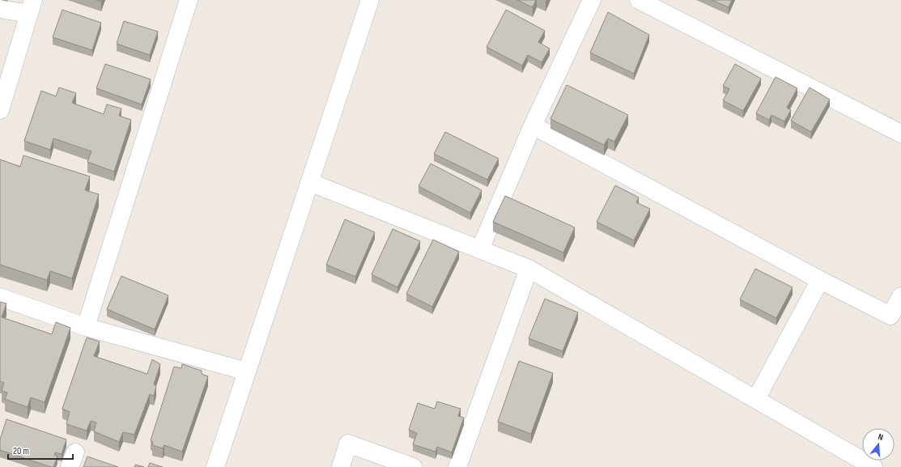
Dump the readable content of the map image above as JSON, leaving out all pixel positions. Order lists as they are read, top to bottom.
{
  "scale_bar": "20 m",
  "north": "top"
}
